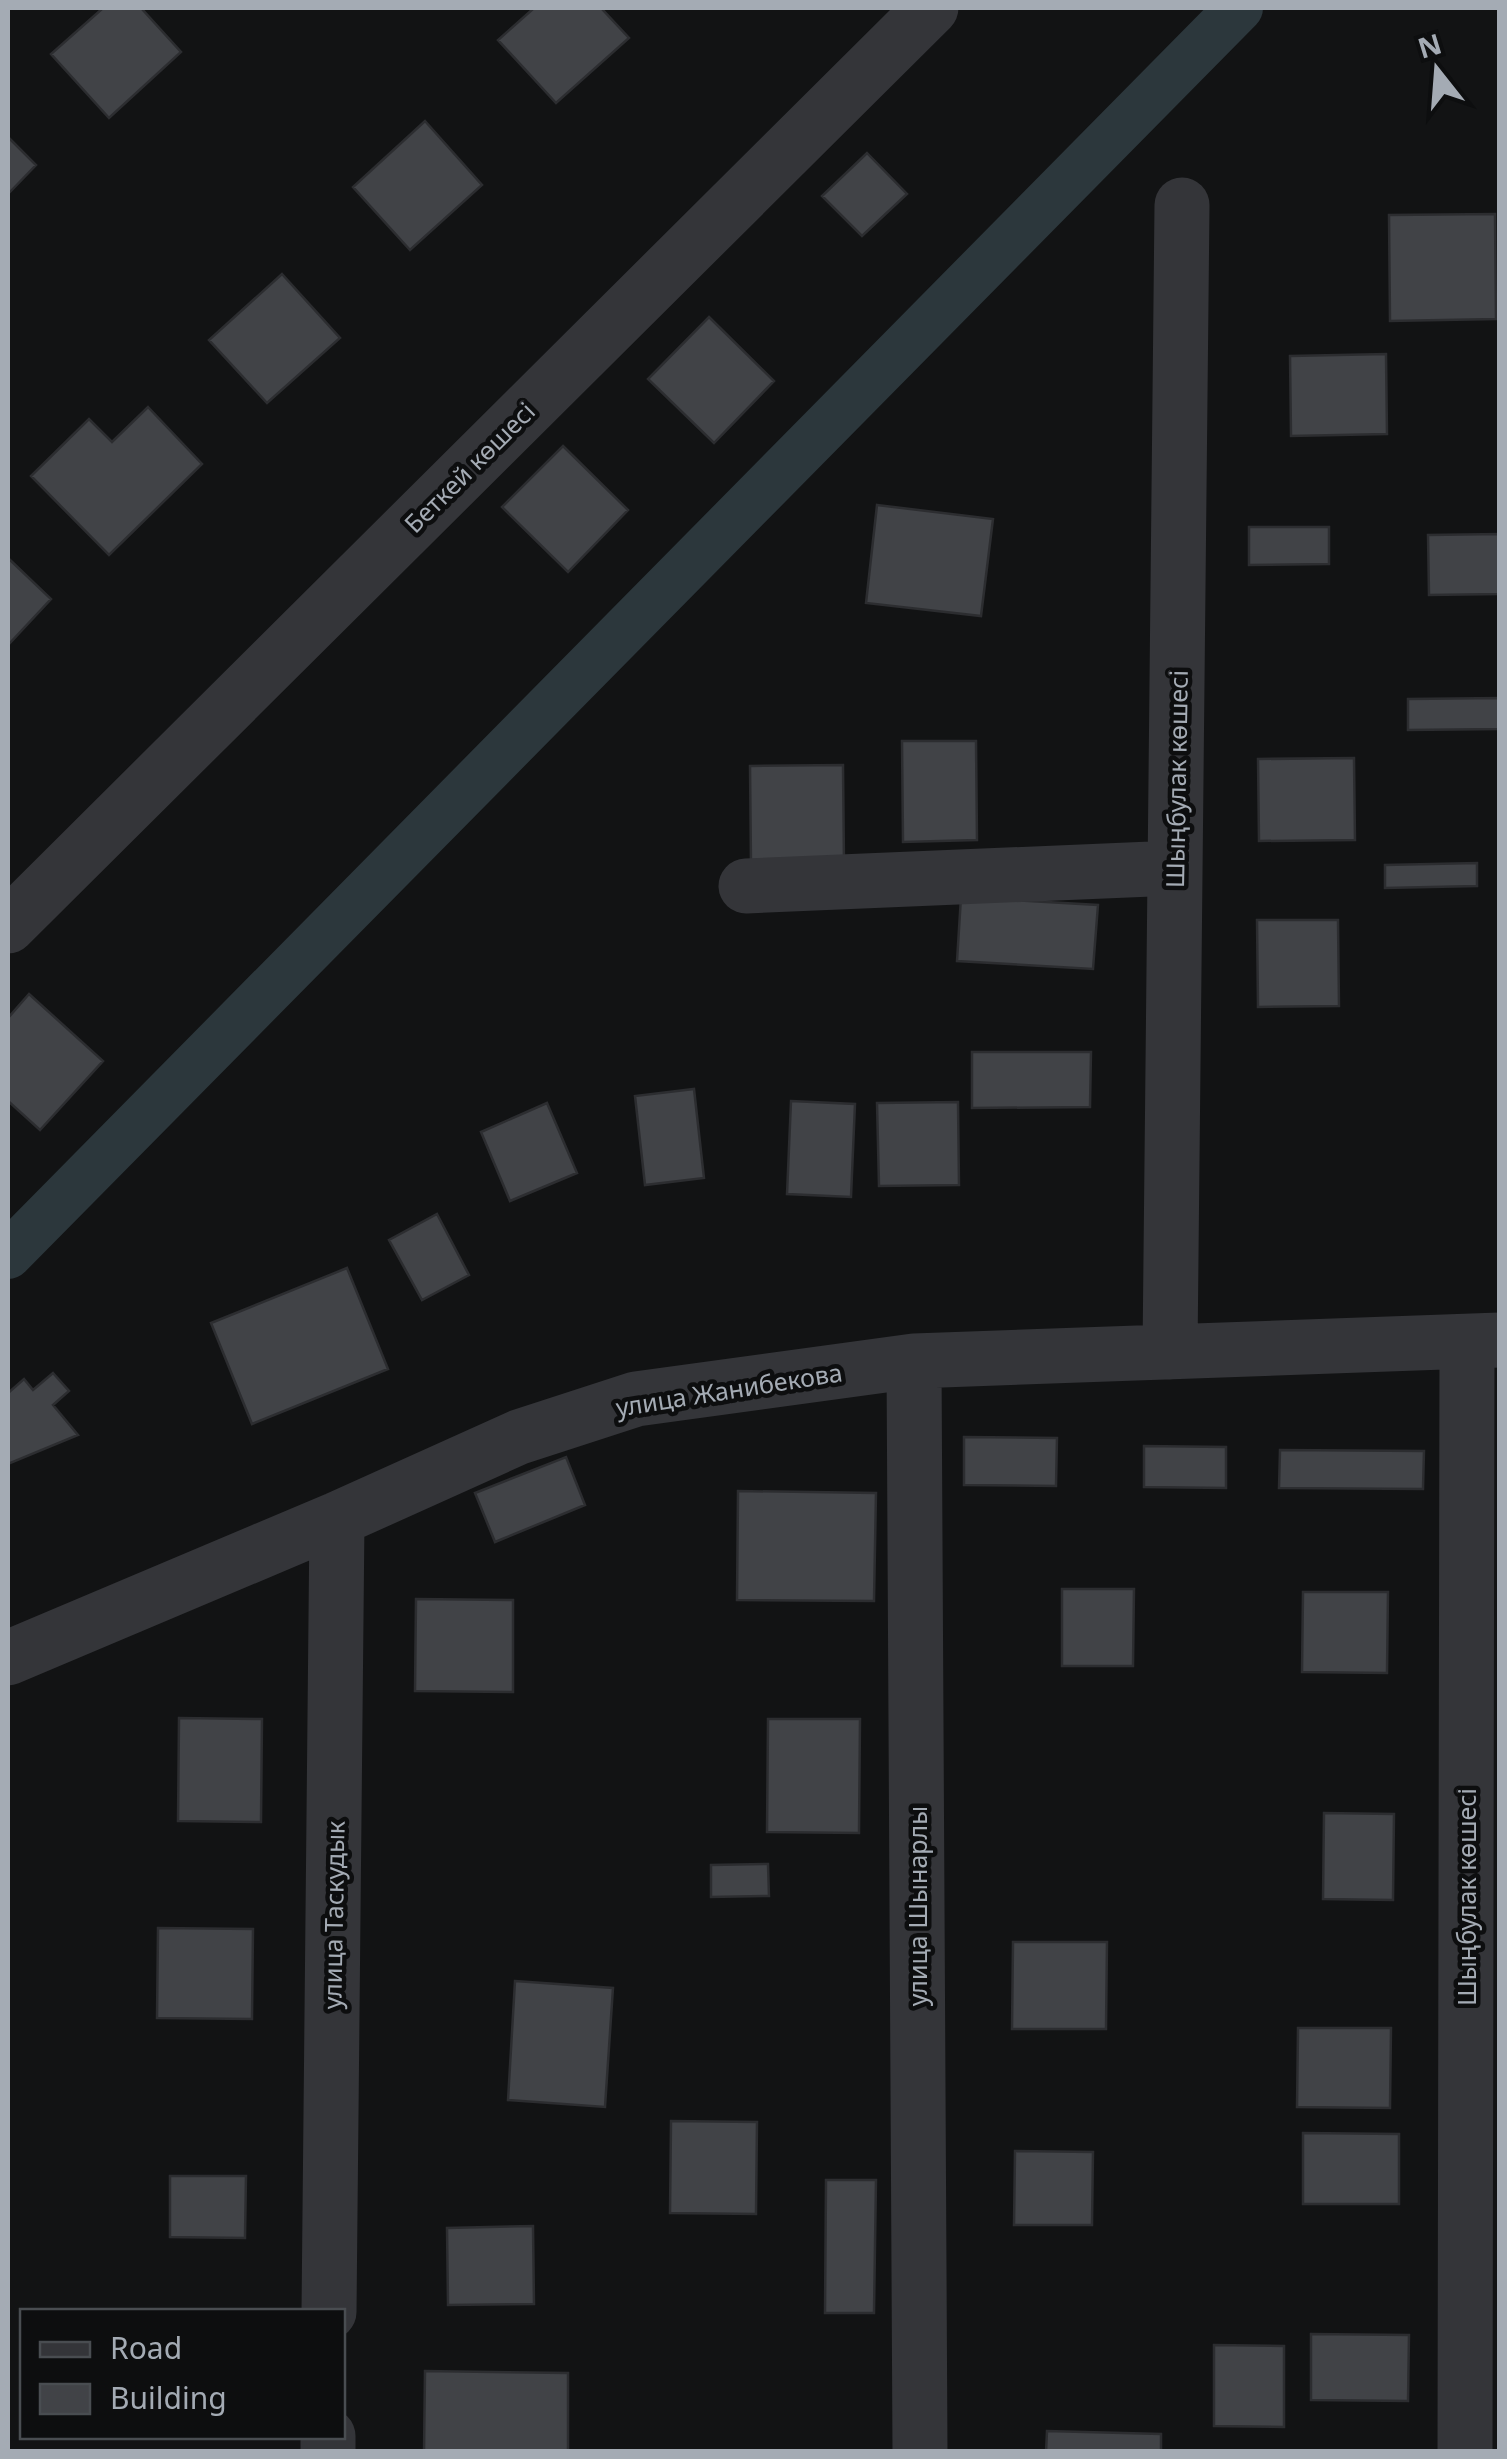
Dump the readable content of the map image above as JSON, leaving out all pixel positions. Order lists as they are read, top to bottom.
{
  "streets": {
    "street": [
      "Беткей көшесі",
      "Шыңбулак көшесі",
      "улица Жанибекова",
      "улица Шынарлы",
      "улица Таскудык"
    ]
  },
  "crossings": [
    ["Шыңбулак көшесі", "улица Жанибекова"],
    ["улица Жанибекова", "улица Шынарлы"],
    ["улица Жанибекова", "улица Таскудык"]
  ],
  "legend": ["Road", "Building"],
  "north": "top"
}
